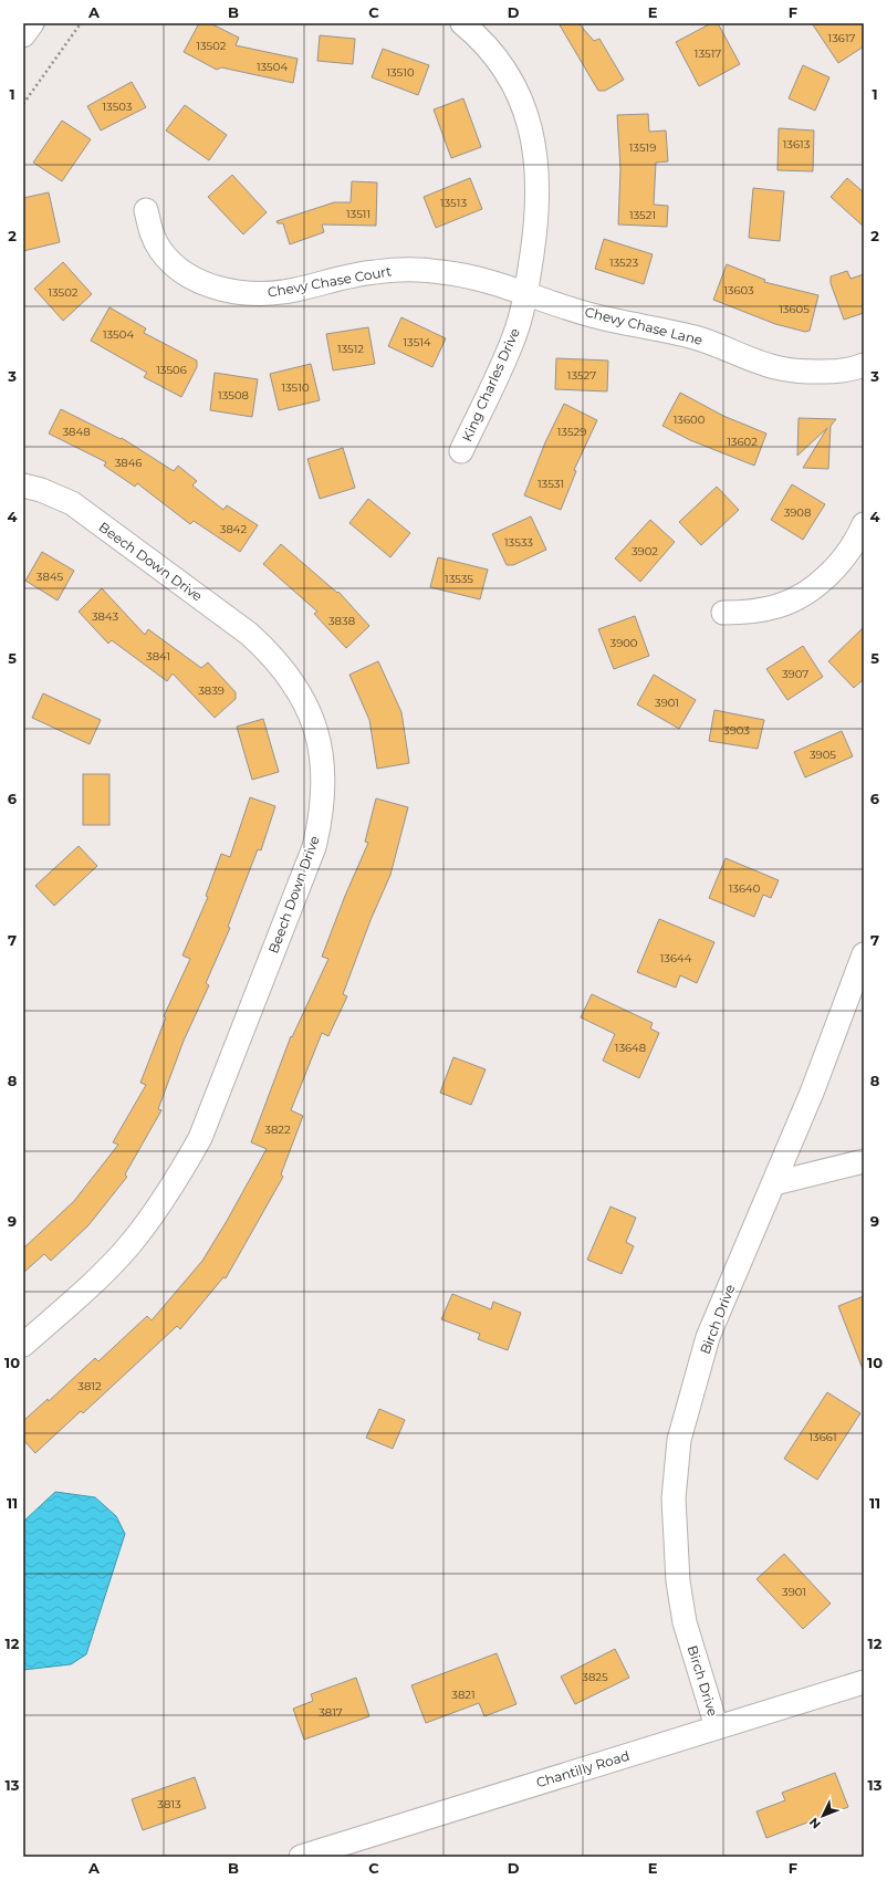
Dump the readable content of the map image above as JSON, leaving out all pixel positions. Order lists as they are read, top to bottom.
{
  "streets": {
    "street": [
      "Chevy Chase Court",
      "Chevy Chase Lane",
      "King Charles Drive",
      "Beech Down Drive",
      "Birch Drive",
      "Chantilly Road"
    ]
  },
  "crossings": [
    ["Chevy Chase Court", "Chevy Chase Lane"],
    ["Chevy Chase Court", "King Charles Drive"],
    ["Chevy Chase Lane", "King Charles Drive"],
    ["Birch Drive", "Chantilly Road"]
  ],
  "house_numbers": [
    "13617",
    "13502",
    "13517",
    "13504",
    "13510",
    "13503",
    "13613",
    "13519",
    "13513",
    "13511",
    "13521",
    "13523",
    "13603",
    "13502",
    "13605",
    "13504",
    "13514",
    "13512",
    "13506",
    "13527",
    "13510",
    "13508",
    "13600",
    "3848",
    "13529",
    "13602",
    "3846",
    "13531",
    "3908",
    "3842",
    "13533",
    "3902",
    "3845",
    "13535",
    "3843",
    "3838",
    "3900",
    "3841",
    "3907",
    "3839",
    "3901",
    "3903",
    "3905",
    "13640",
    "13644",
    "13648",
    "3822",
    "3812",
    "13661",
    "3901",
    "3825",
    "3821",
    "3817",
    "3813"
  ],
  "north": "bottom left",
  "grid": {
    "columns": [
      "A",
      "B",
      "C",
      "D",
      "E",
      "F"
    ],
    "rows": [
      "1",
      "2",
      "3",
      "4",
      "5",
      "6",
      "7",
      "8",
      "9",
      "10",
      "11",
      "12",
      "13"
    ]
  }
}
